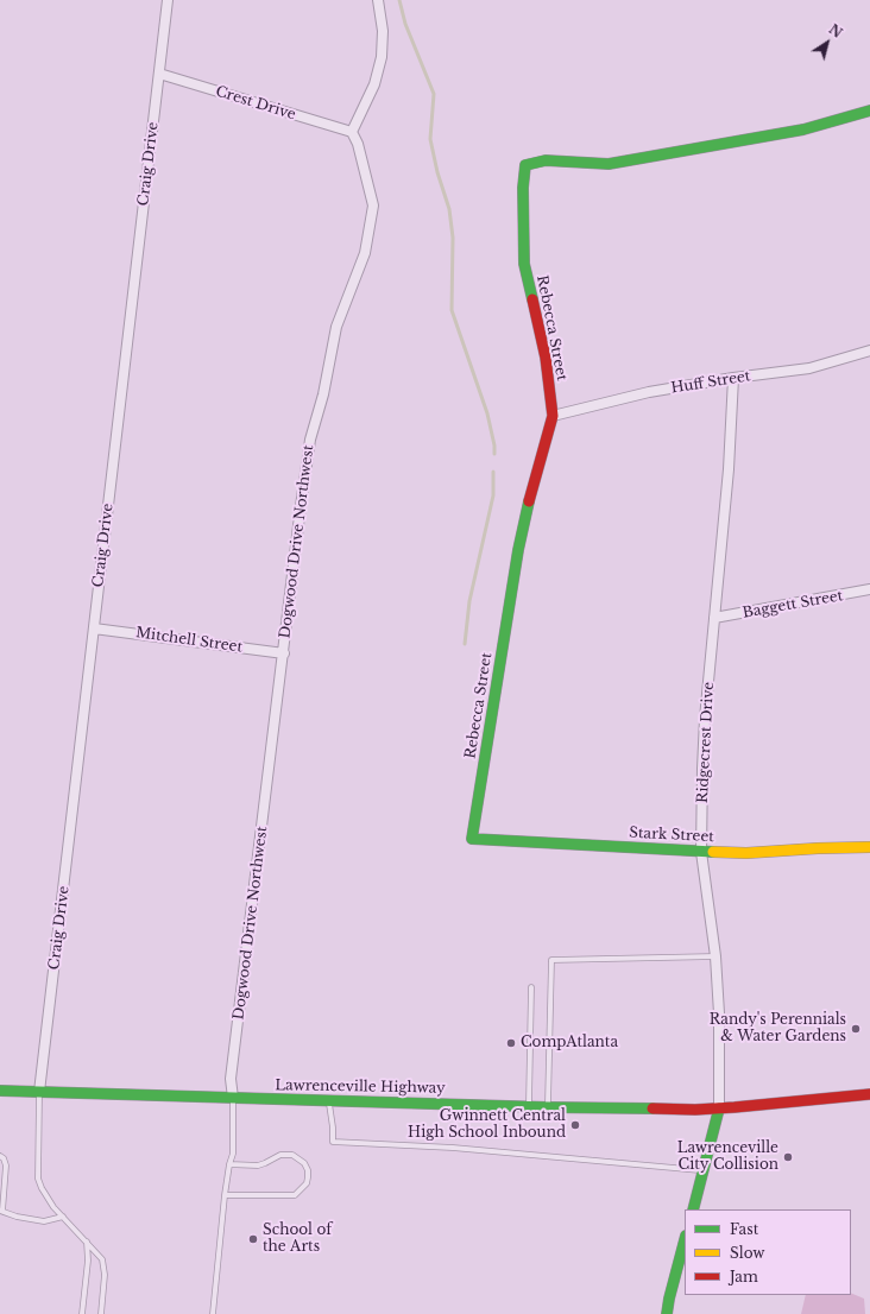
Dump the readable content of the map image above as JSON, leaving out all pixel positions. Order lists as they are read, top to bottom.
{
  "streets": {
    "street": [
      "Crest Drive",
      "Craig Drive",
      "Rebecca Street",
      "Huff Street",
      "Dogwood Drive Northwest",
      "Baggett Street",
      "Mitchell Street",
      "Ridgecrest Drive",
      "Stark Street",
      "Lawrenceville Highway"
    ]
  },
  "crossings": [
    ["Crest Drive", "Craig Drive"],
    ["Crest Drive", "Dogwood Drive Northwest"],
    ["Craig Drive", "Mitchell Street"],
    ["Craig Drive", "Lawrenceville Highway"],
    ["Rebecca Street", "Huff Street"],
    ["Rebecca Street", "Stark Street"],
    ["Huff Street", "Ridgecrest Drive"],
    ["Dogwood Drive Northwest", "Mitchell Street"],
    ["Dogwood Drive Northwest", "Lawrenceville Highway"],
    ["Baggett Street", "Ridgecrest Drive"],
    ["Ridgecrest Drive", "Stark Street"],
    ["Ridgecrest Drive", "Lawrenceville Highway"]
  ],
  "places": [
    "Randy's Perennials & Water Gardens",
    "CompAtlanta",
    "Gwinnett Central High School Inbound",
    "Lawrenceville City Collision",
    "School of the Arts"
  ],
  "legend": ["Fast", "Slow", "Jam"],
  "north": "top right"
}
